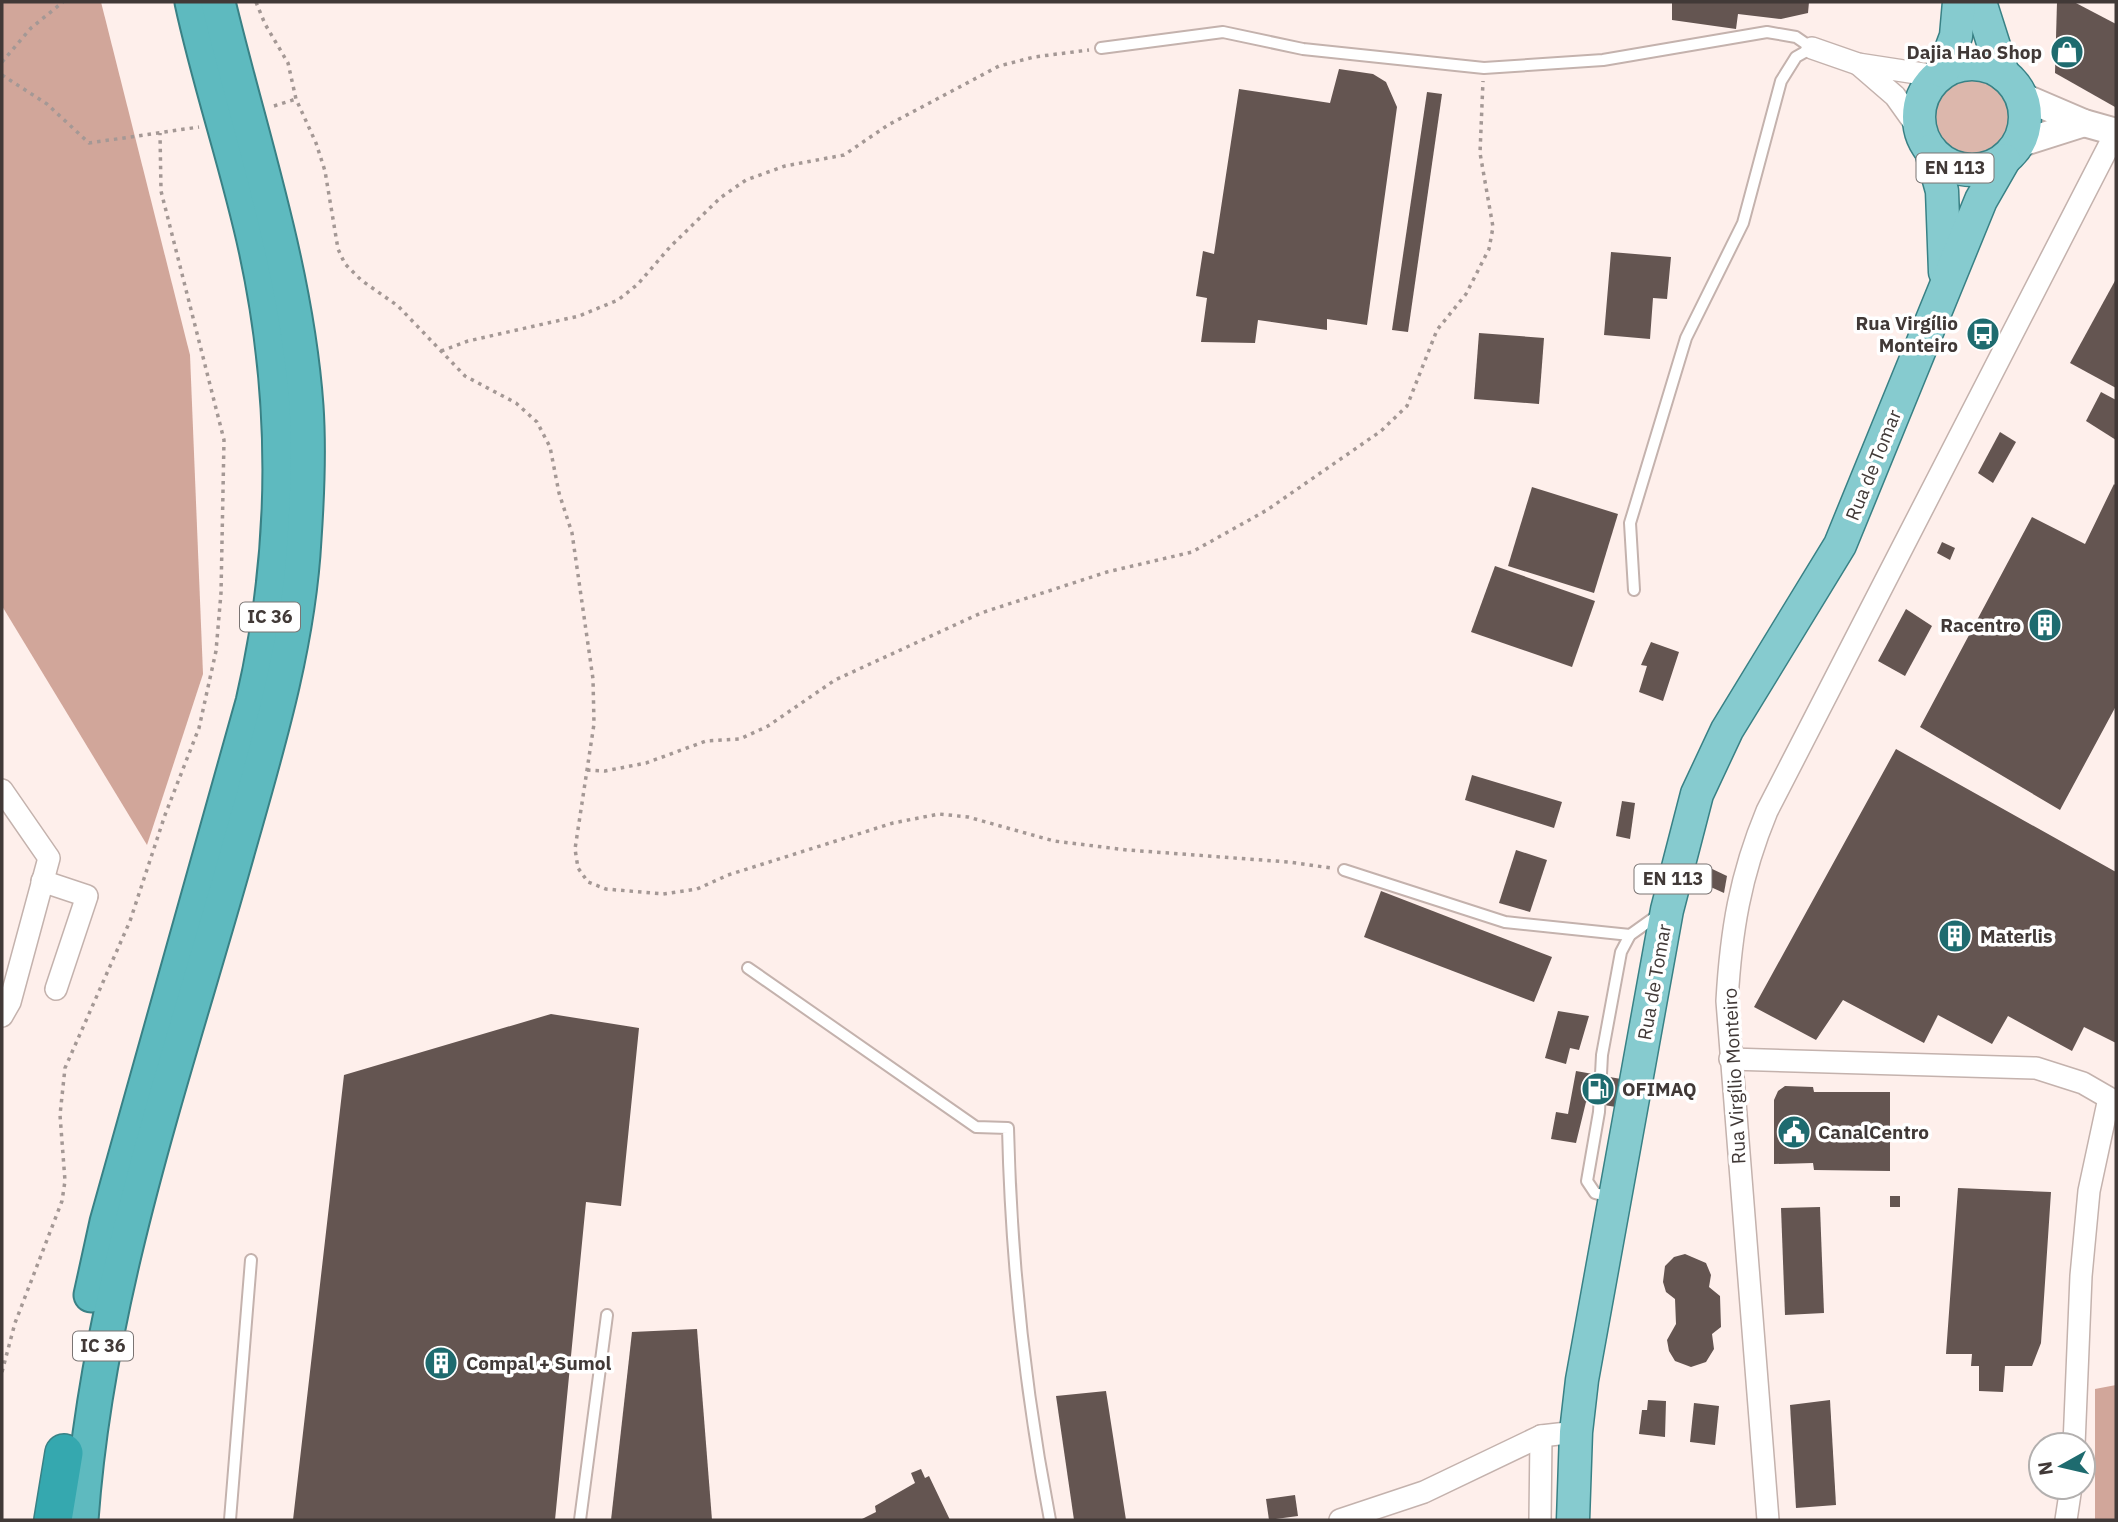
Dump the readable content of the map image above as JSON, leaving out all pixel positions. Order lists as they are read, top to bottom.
{
  "streets": {
    "highway": ["IC 36"],
    "main road": ["EN 113", "Rua de Tomar"],
    "street": ["Rua Virgílio Monteiro"]
  },
  "crossings": [
    ["EN 113", "Rua de Tomar"]
  ],
  "places": {
    "shop": ["Dajia Hao Shop"],
    "bus stop": ["Rua Virgílio Monteiro"],
    "building": ["Racentro", "Materlis", "Compal + Sumol"],
    "fuel station": ["OFIMAQ"],
    "public building": ["CanalCentro"]
  },
  "north": "left"
}
